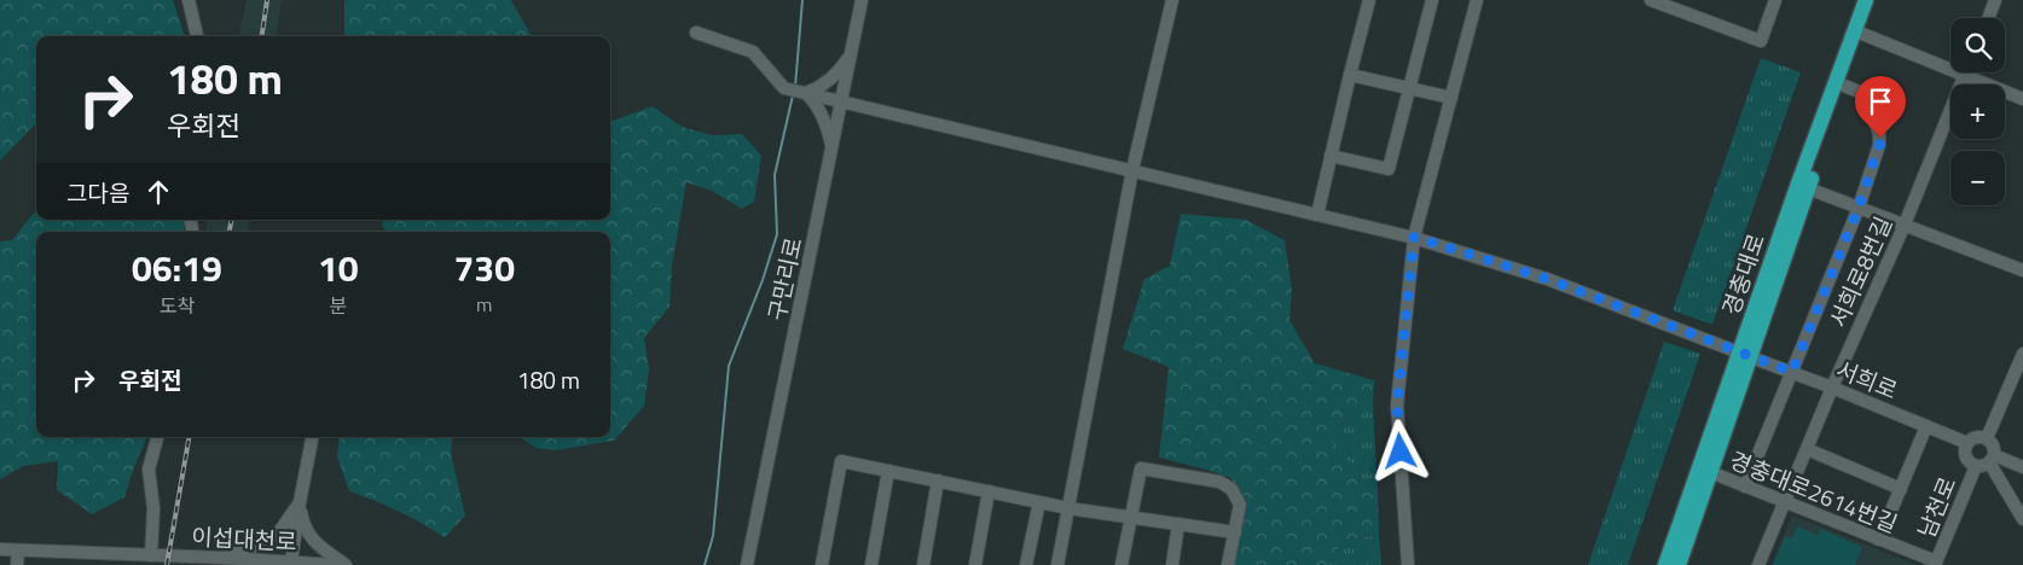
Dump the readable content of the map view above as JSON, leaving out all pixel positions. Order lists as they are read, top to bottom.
{
  "streets": {
    "main road": ["경충대로"],
    "street": [
      "서희로8번길",
      "구만리로",
      "서희로",
      "경충대로2614번길",
      "남천로",
      "이섭대천로"
    ]
  },
  "crossings": [
    ["서희로8번길", "서희로"],
    ["서희로8번길", "경충대로2614번길"],
    ["경충대로", "서희로"],
    ["경충대로", "경충대로2614번길"],
    ["구만리로", "서희로"],
    ["서희로", "남천로"],
    ["경충대로2614번길", "남천로"]
  ],
  "page": {
    "map_buttons": ["+", "−"],
    "turn": ["180 m", "우회전"],
    "then": "그다음",
    "eta": [
      "06:19",
      "도착",
      "10",
      "분",
      "730",
      "m"
    ],
    "list": [
      {
        "name": "우회전",
        "value": "180 m"
      }
    ]
  }
}
